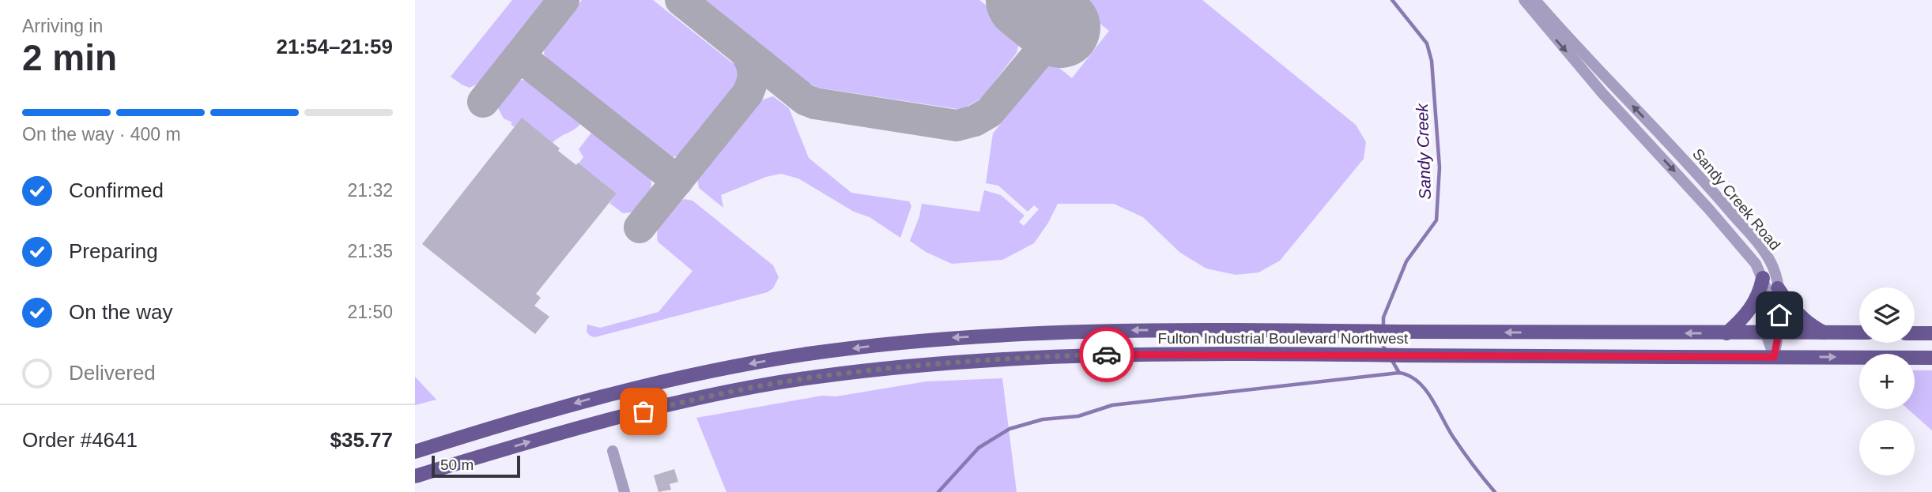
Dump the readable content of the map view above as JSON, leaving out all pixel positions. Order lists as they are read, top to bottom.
{
  "streets": {
    "main road": ["Fulton Industrial Boulevard Northwest"],
    "street": ["Sandy Creek Road"]
  },
  "crossings": [
    ["Sandy Creek Road", "Fulton Industrial Boulevard Northwest"]
  ],
  "water": ["Sandy Creek"],
  "scale_bar": "50 m",
  "page": {
    "heading": ["2 min", "Arriving in", "21:54–21:59"],
    "panel": ["Order #4641", "$35.77"],
    "bar": "On the way · 400 m",
    "list": [
      ["Confirmed", "21:32"],
      ["Preparing", "21:35"],
      ["On the way", "21:50"],
      "Delivered"
    ],
    "map_buttons": ["+", "−"],
    "scale": "50 m"
  }
}
